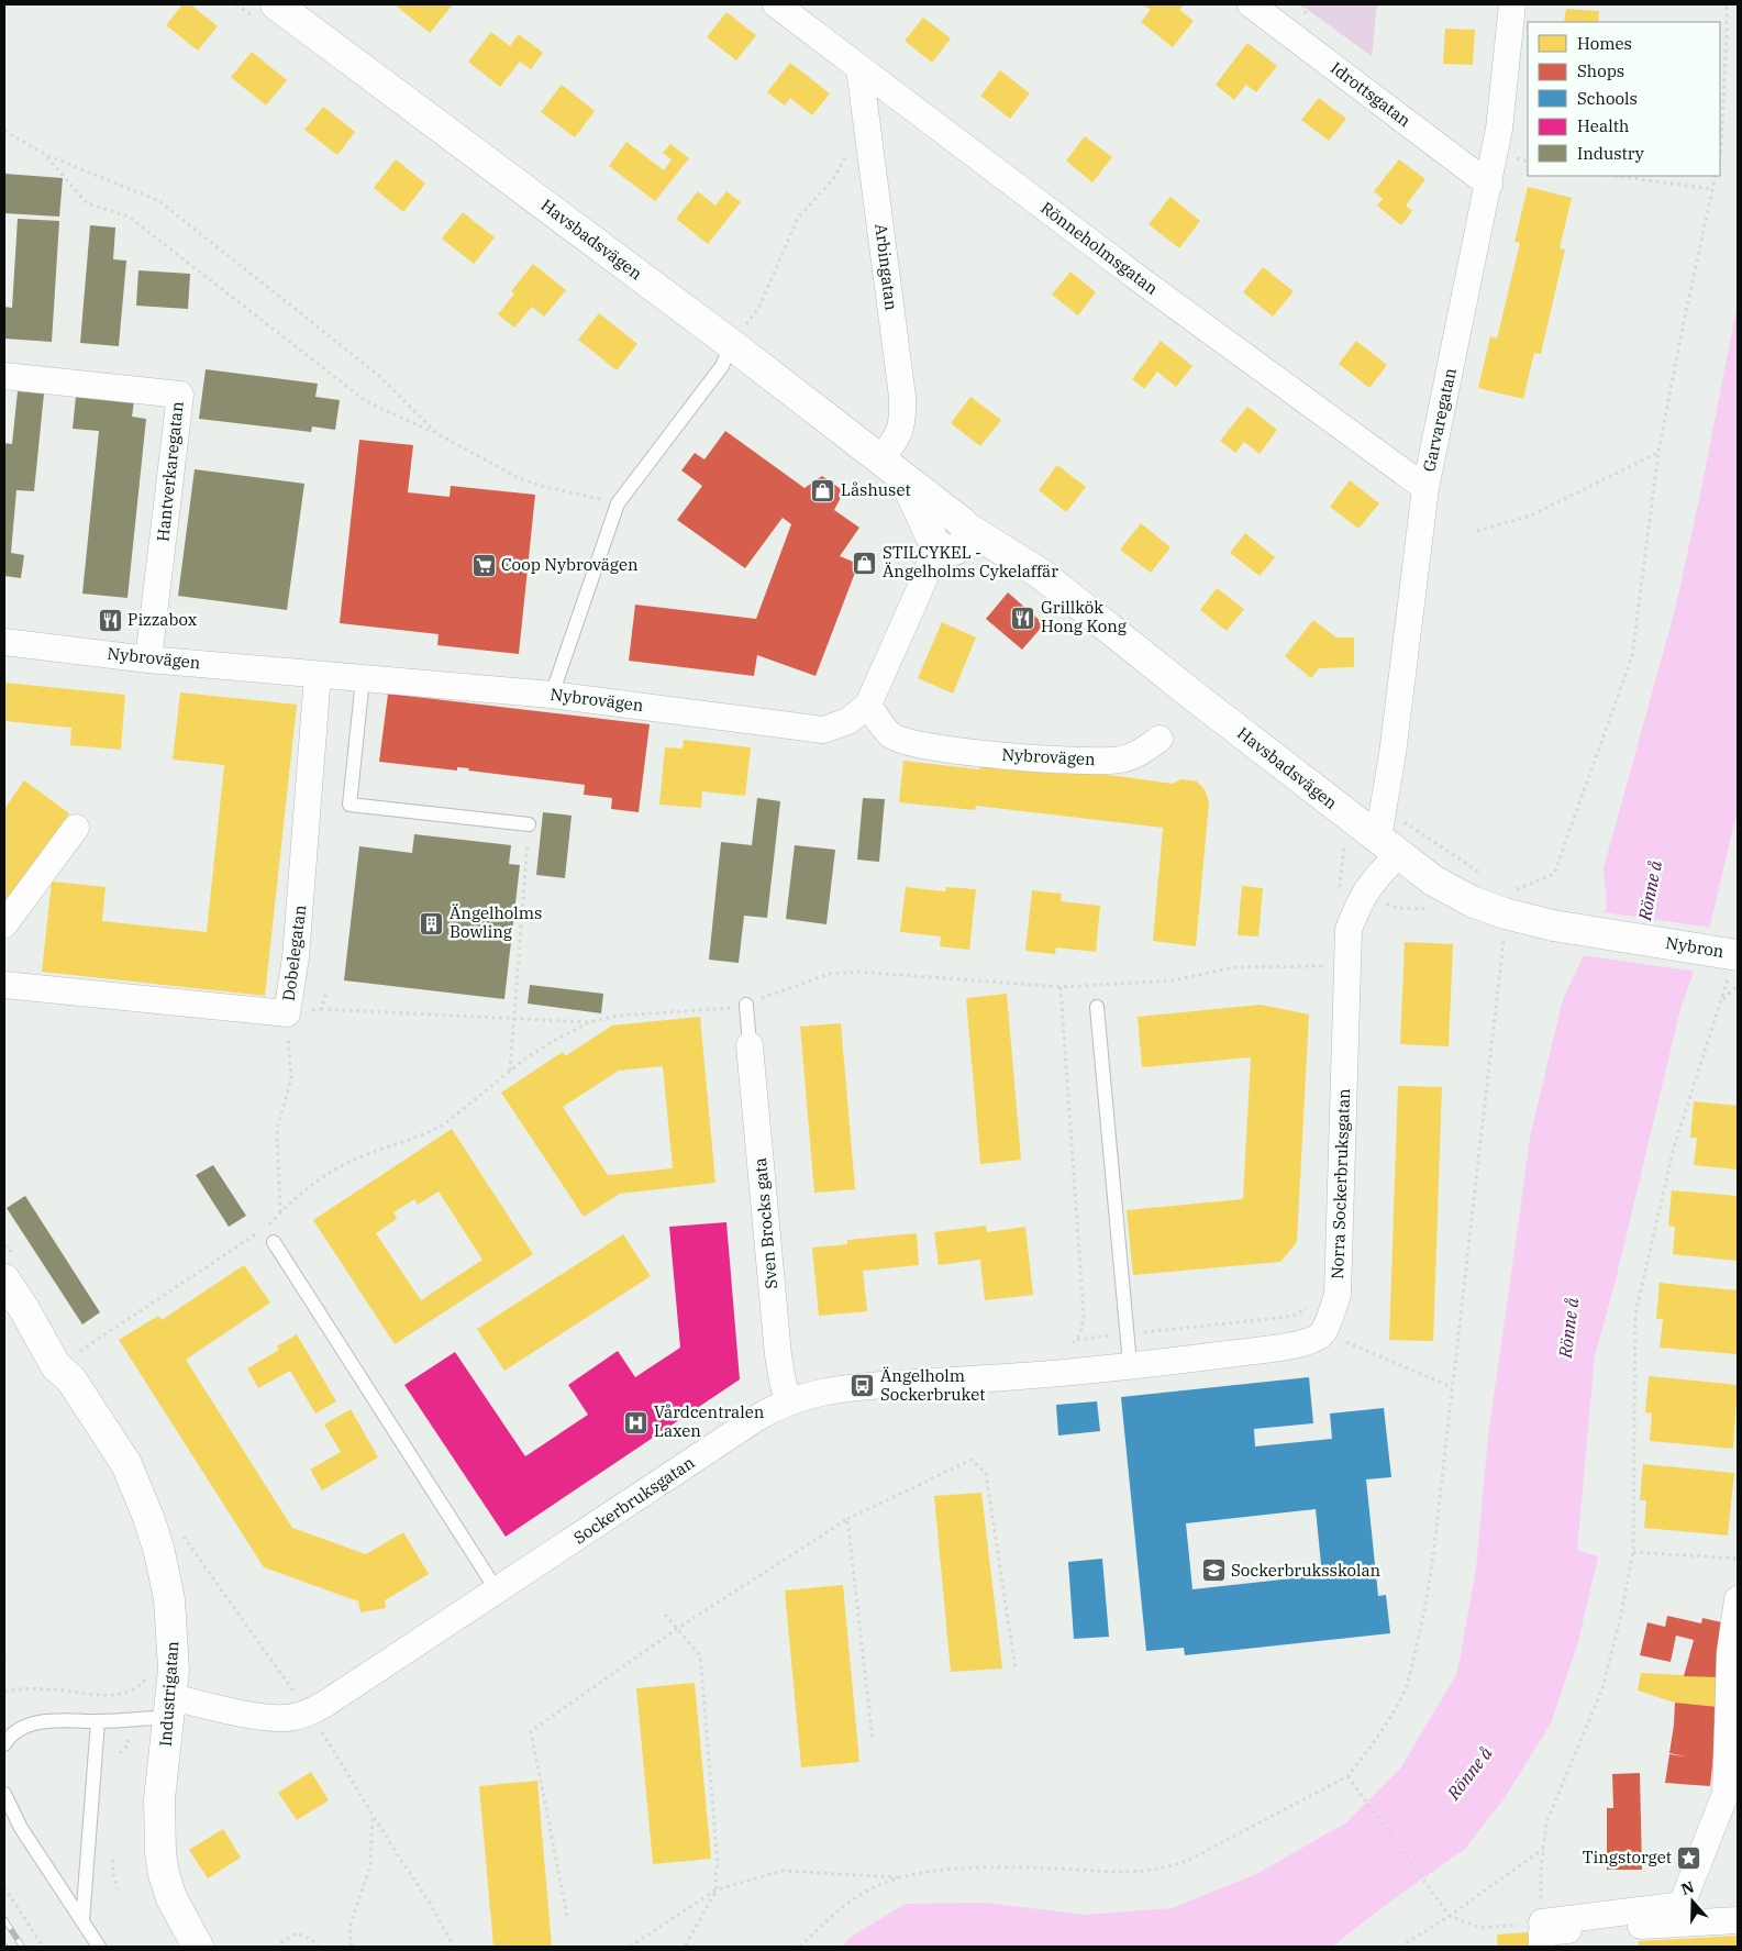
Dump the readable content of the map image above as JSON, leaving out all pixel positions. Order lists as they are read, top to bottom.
{
  "streets": {
    "street": [
      "Idrottsgatan",
      "Havsbadsvägen",
      "Rönneholmsgatan",
      "Arbingatan",
      "Garvaregatan",
      "Hantverkaregatan",
      "Nybrovägen",
      "Nybron",
      "Dobelegatan",
      "Norra Sockerbruksgatan",
      "Sven Brocks gata",
      "Sockerbruksgatan",
      "Industrigatan"
    ]
  },
  "crossings": [
    ["Idrottsgatan", "Garvaregatan"],
    ["Havsbadsvägen", "Arbingatan"],
    ["Havsbadsvägen", "Garvaregatan"],
    ["Havsbadsvägen", "Nybron"],
    ["Havsbadsvägen", "Norra Sockerbruksgatan"],
    ["Rönneholmsgatan", "Arbingatan"],
    ["Rönneholmsgatan", "Garvaregatan"],
    ["Garvaregatan", "Norra Sockerbruksgatan"],
    ["Hantverkaregatan", "Nybrovägen"],
    ["Nybrovägen", "Dobelegatan"],
    ["Sven Brocks gata", "Sockerbruksgatan"],
    ["Sockerbruksgatan", "Industrigatan"]
  ],
  "water": ["Rönne å"],
  "places": {
    "shop": ["Låshuset", "STILCYKEL - Ängelholms Cykelaffär"],
    "supermarket": ["Coop Nybrovägen"],
    "restaurant": ["Grillkök Hong Kong", "Pizzabox"],
    "building": ["Ängelholms Bowling"],
    "bus stop": ["Ängelholm Sockerbruket"],
    "hospital": ["Vårdcentralen Laxen"],
    "school or university": ["Sockerbruksskolan"],
    "place": ["Tingstorget"]
  },
  "legend": [
    "Homes",
    "Shops",
    "Schools",
    "Health",
    "Industry"
  ],
  "north": "top"
}
